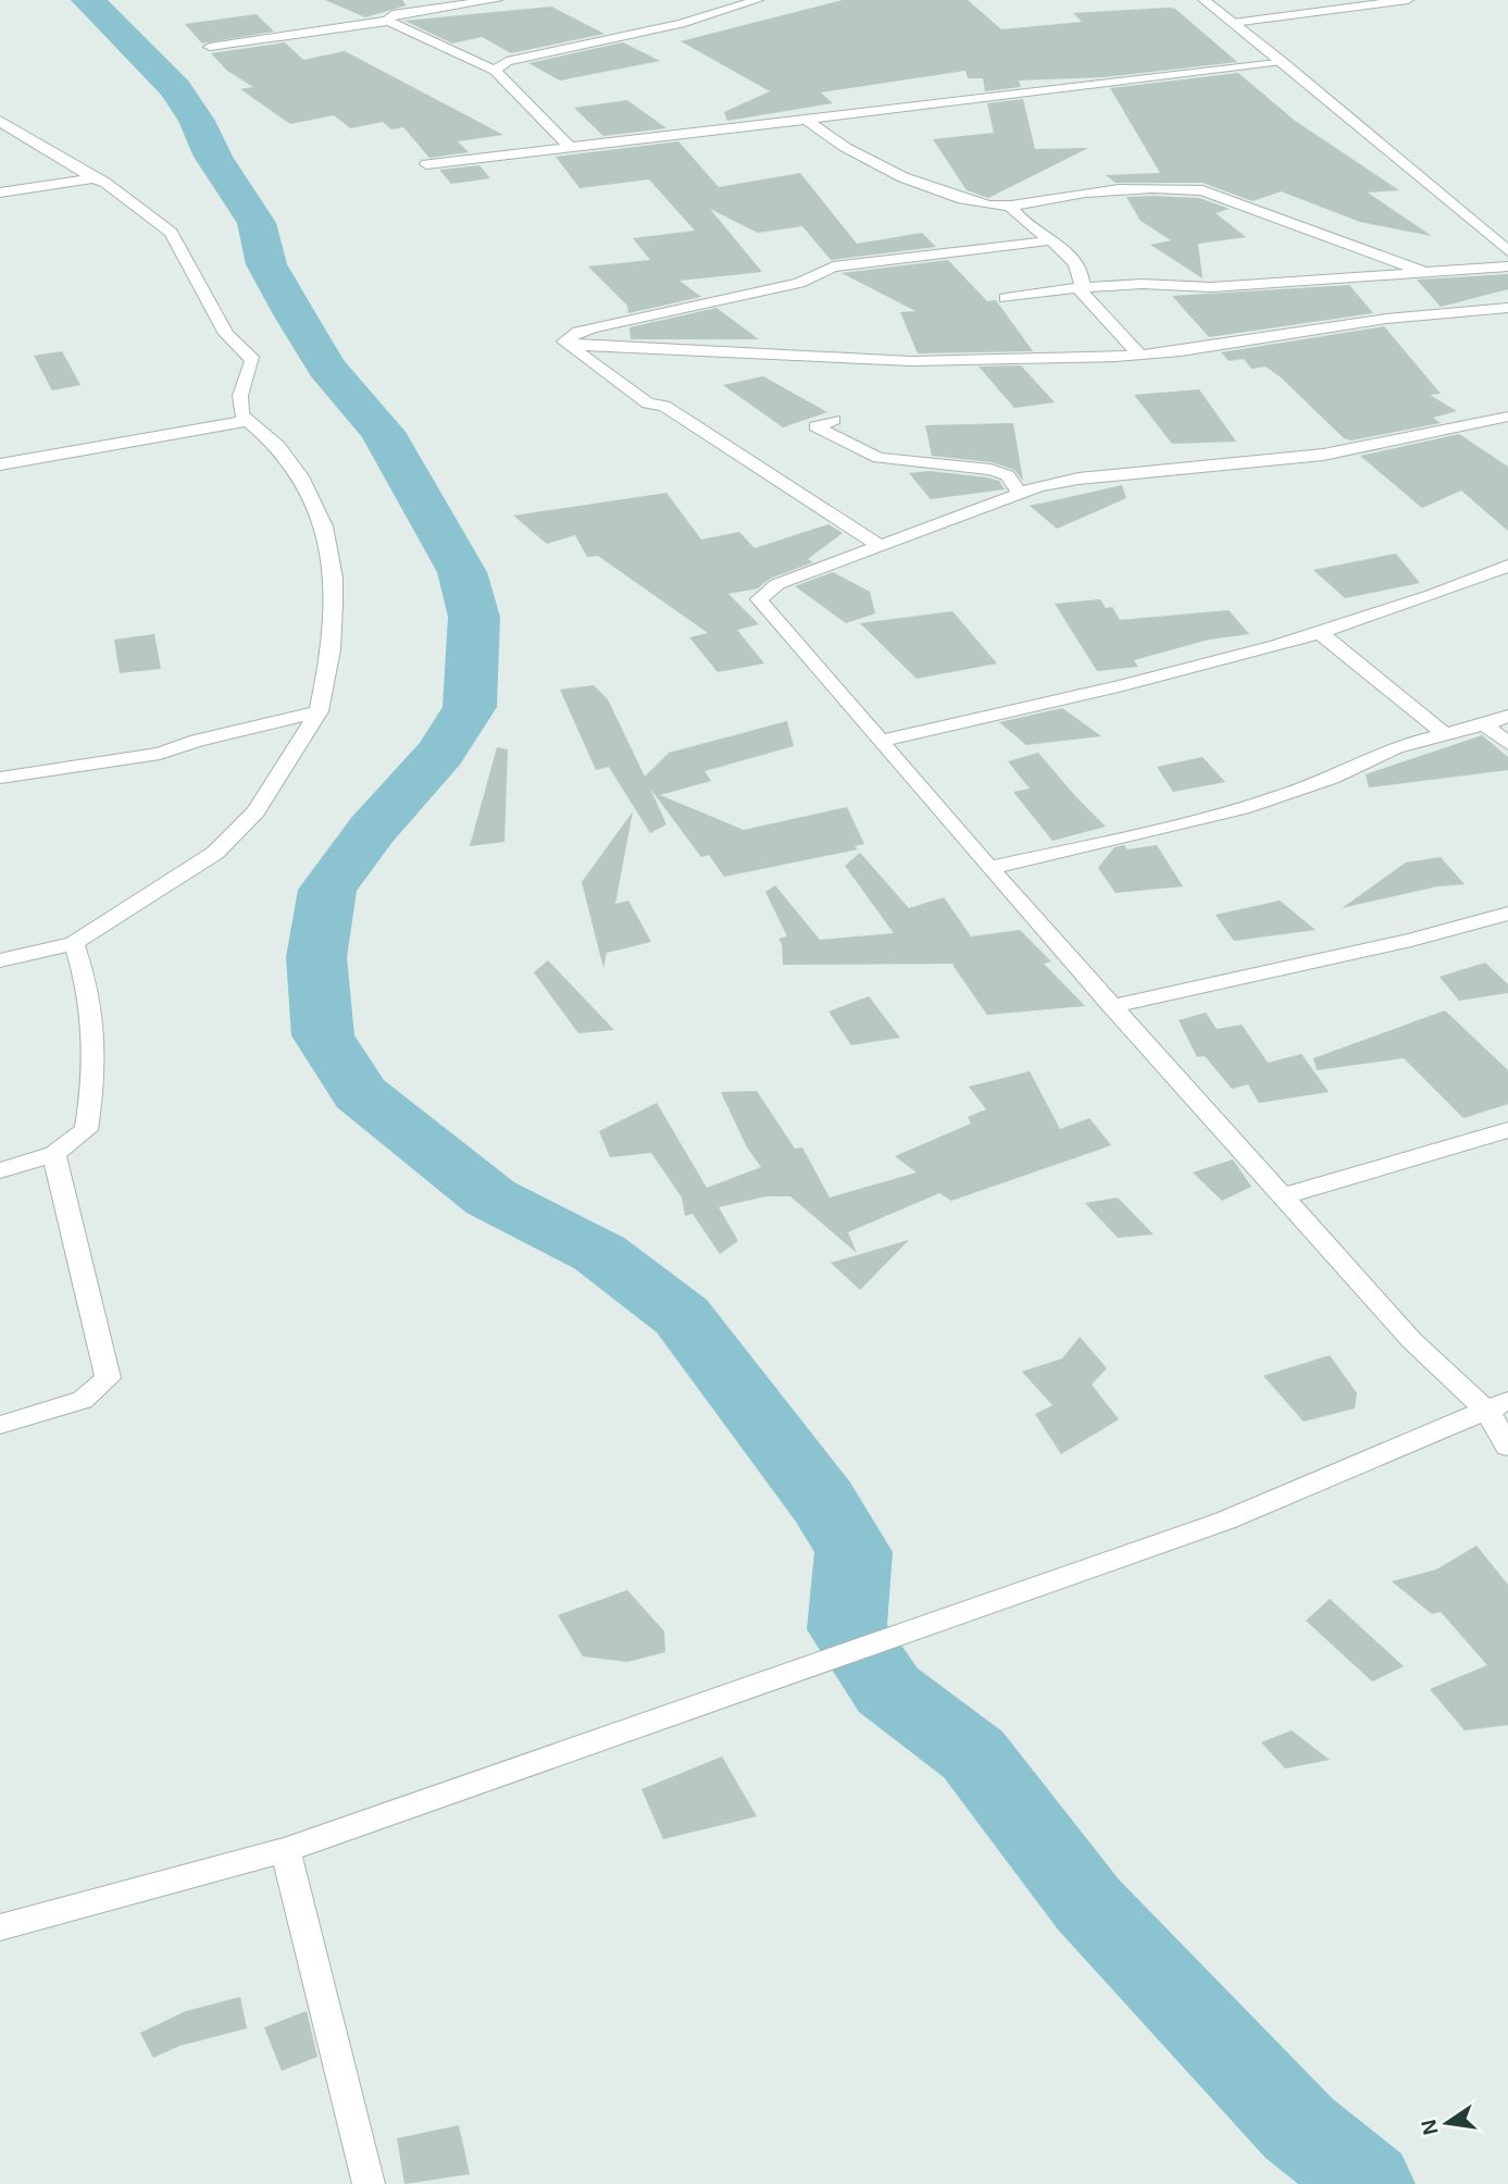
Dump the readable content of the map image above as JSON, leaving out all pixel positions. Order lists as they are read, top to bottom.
{
  "north": "left"
}
